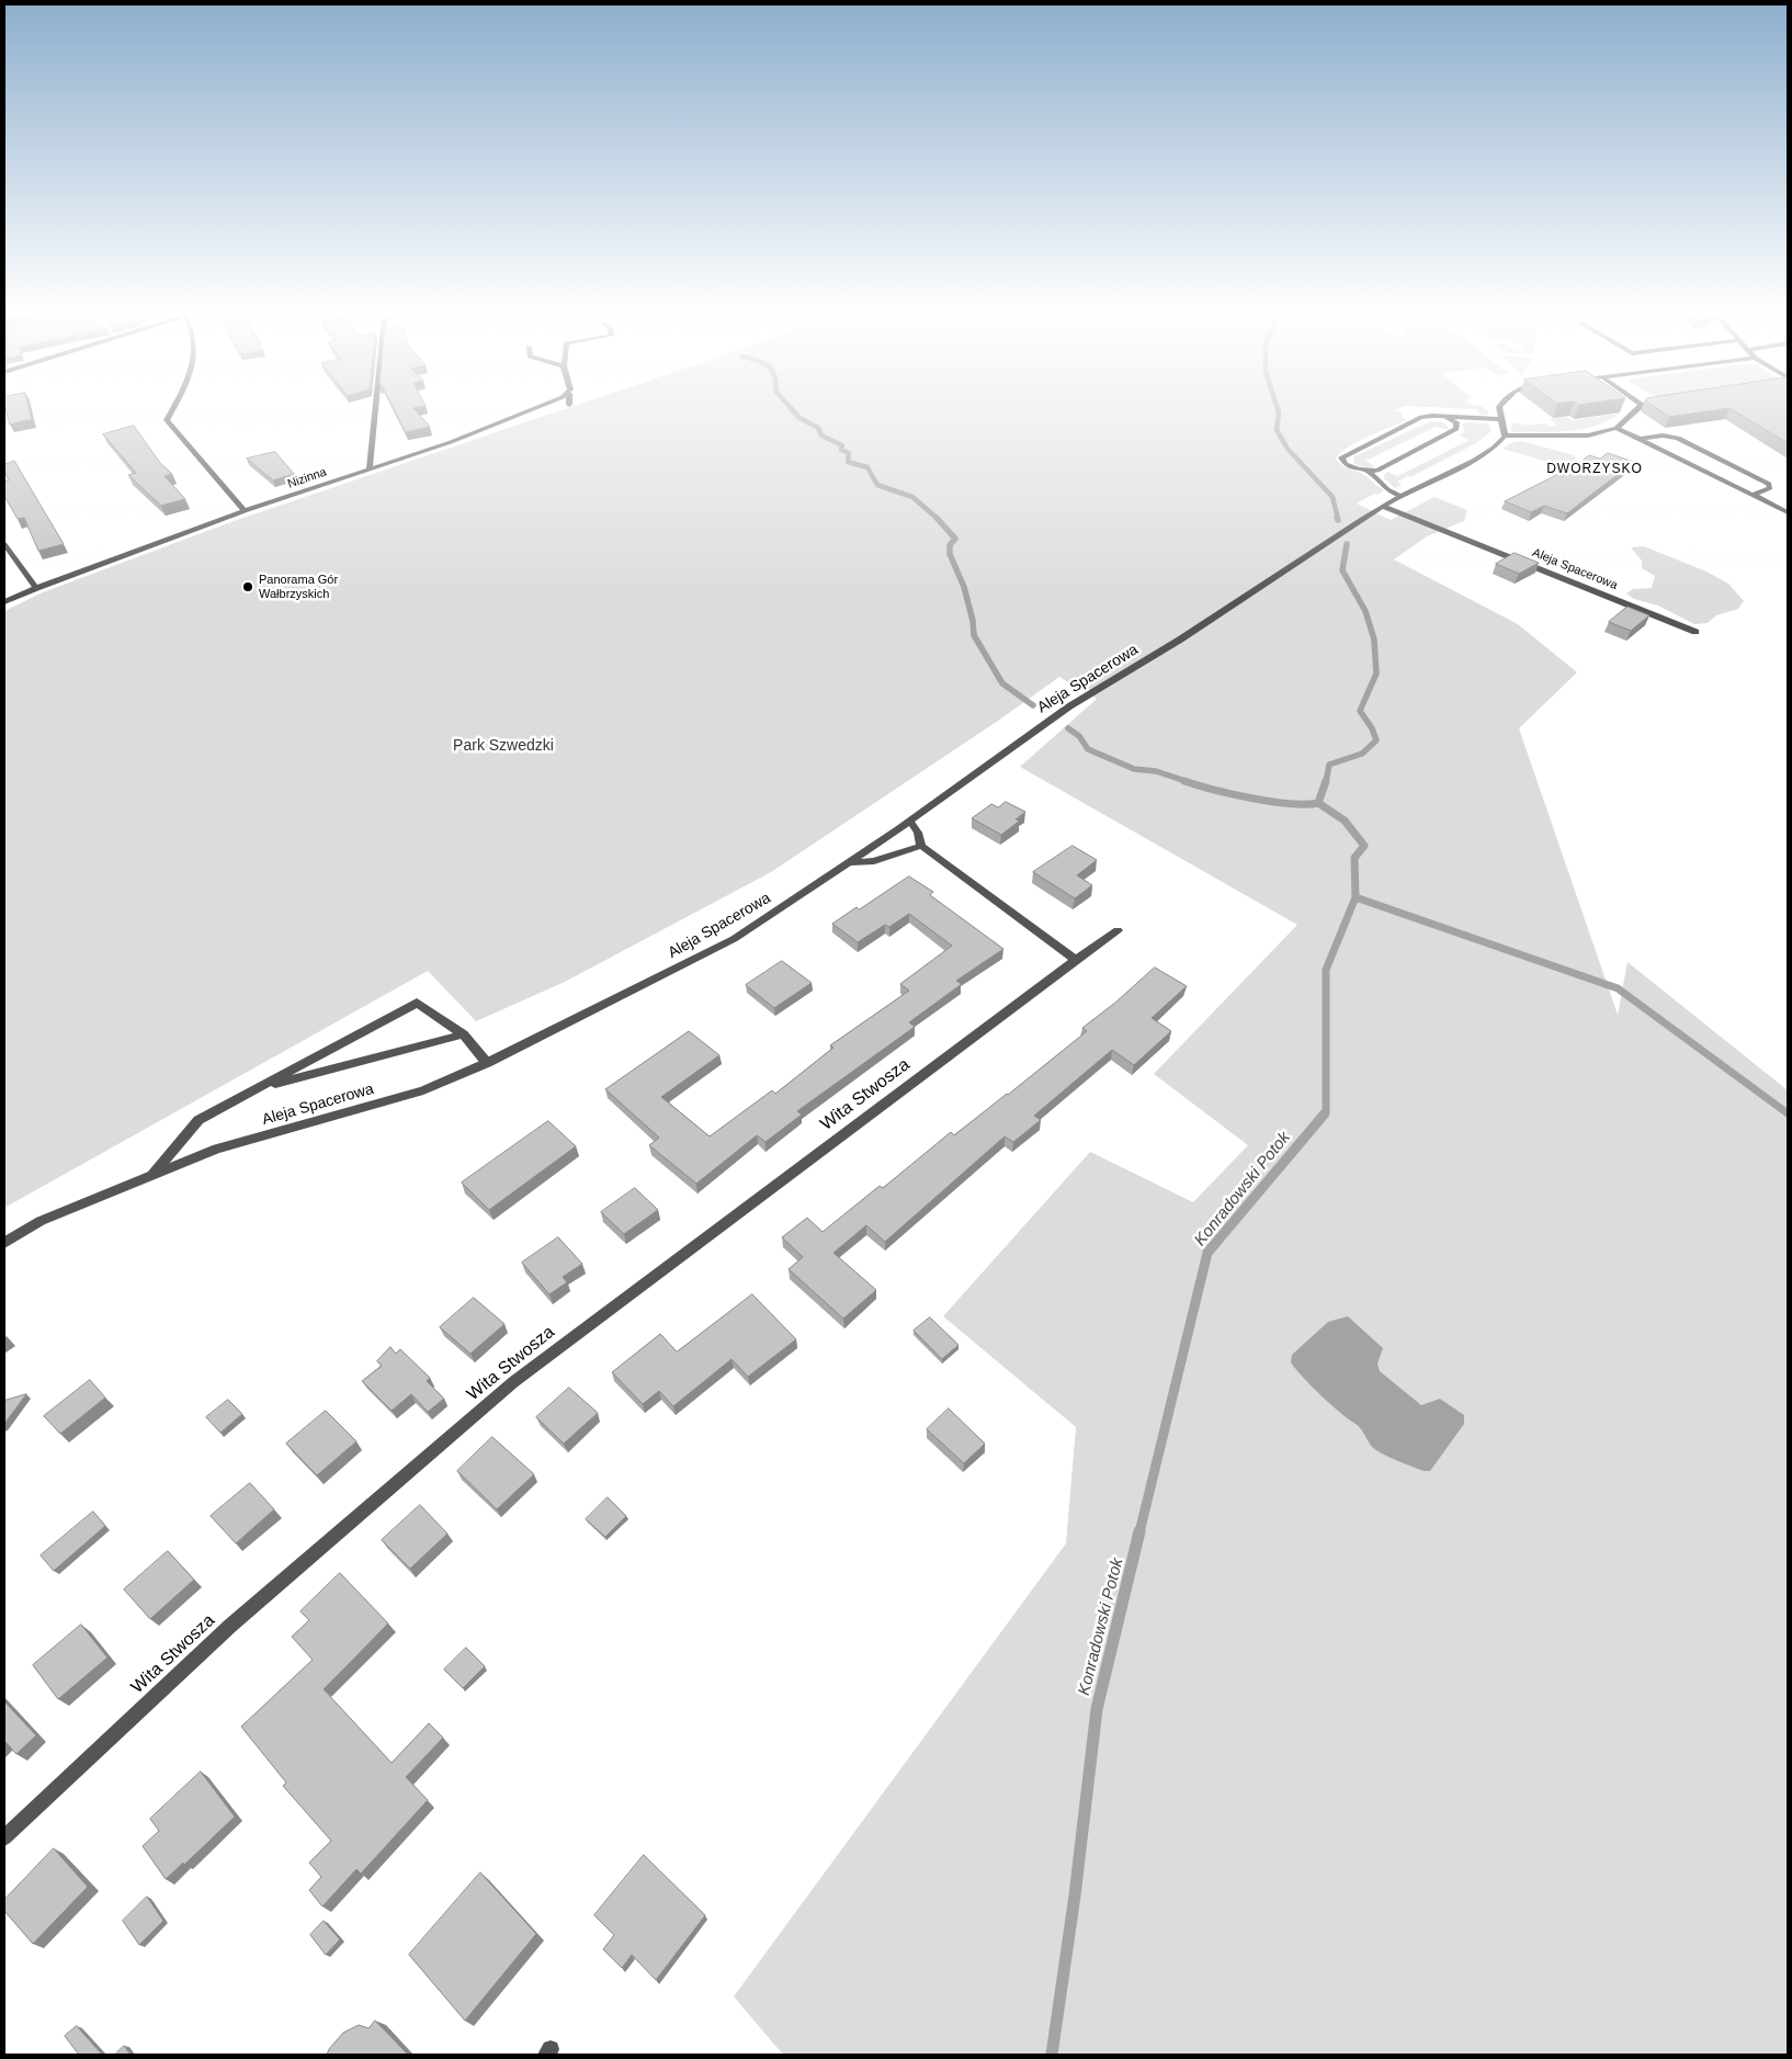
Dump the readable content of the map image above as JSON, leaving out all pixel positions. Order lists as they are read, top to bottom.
{
  "streets": {
    "street": ["Nizinna", "Aleja Spacerowa", "Wita Stwosza"]
  },
  "districts": ["DWORZYSKO"],
  "water": ["Konradowski Potok"],
  "parks": ["Park Szwedzki"],
  "places": ["Panorama Gór Wałbrzyskich"]
}
